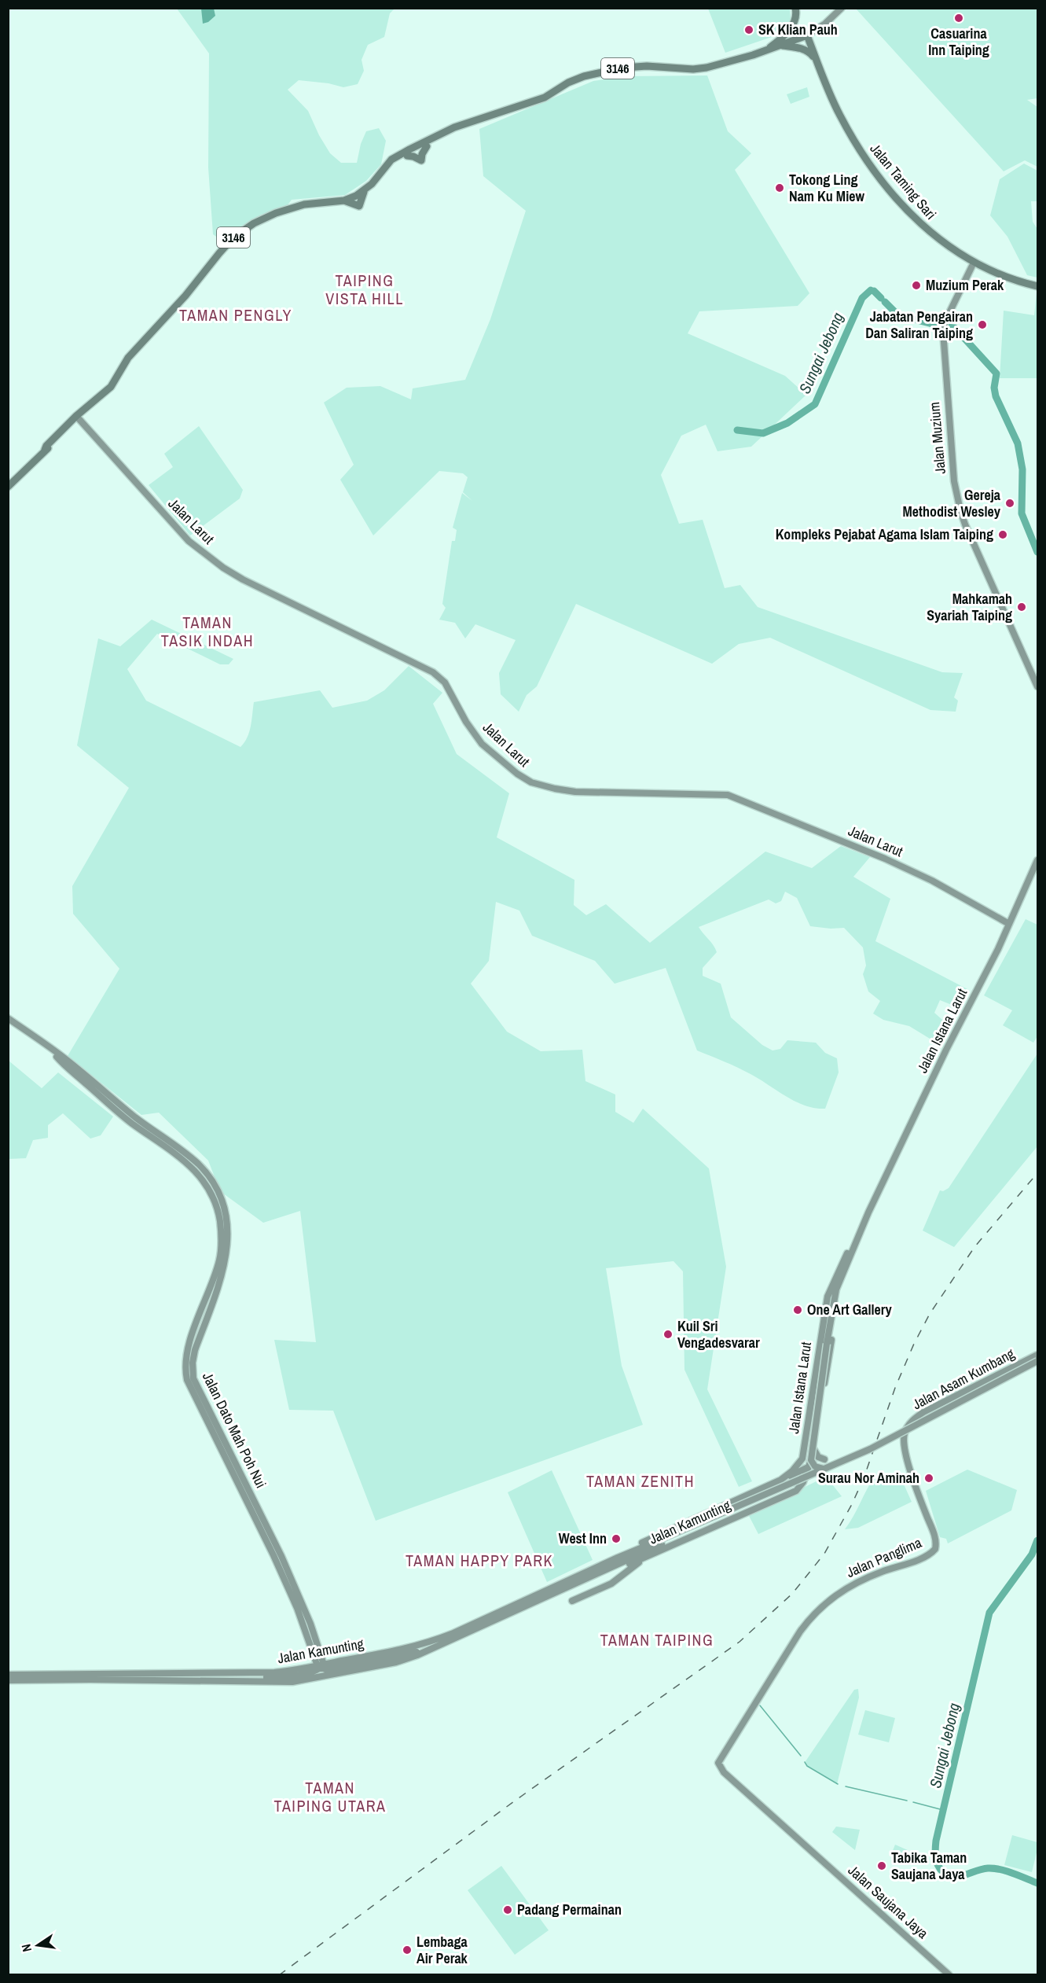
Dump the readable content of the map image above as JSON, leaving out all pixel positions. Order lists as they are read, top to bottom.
{
  "streets": {
    "main road": [
      "3146",
      "Jalan Taming Sari",
      "Jalan Muzium",
      "Jalan Larut",
      "Jalan Istana Larut",
      "Jalan Asam Kumbang",
      "Jalan Dato Mah Poh Nui",
      "Jalan Kamunting",
      "Jalan Panglima",
      "Jalan Saujana Jaya"
    ]
  },
  "crossings": [
    ["3146", "Jalan Taming Sari"],
    ["3146", "Jalan Larut"],
    ["Jalan Taming Sari", "Jalan Muzium"],
    ["Jalan Larut", "Jalan Istana Larut"],
    ["Jalan Istana Larut", "Jalan Kamunting"],
    ["Jalan Asam Kumbang", "Jalan Kamunting"],
    ["Jalan Asam Kumbang", "Jalan Panglima"],
    ["Jalan Dato Mah Poh Nui", "Jalan Kamunting"],
    ["Jalan Panglima", "Jalan Saujana Jaya"]
  ],
  "districts": [
    "TAIPING VISTA HILL",
    "TAMAN PENGLY",
    "TAMAN TASIK INDAH",
    "TAMAN ZENITH",
    "TAMAN HAPPY PARK",
    "TAMAN TAIPING",
    "TAMAN TAIPING UTARA"
  ],
  "water": ["Sungai Jebong"],
  "places": [
    "Casuarina Inn Taiping",
    "SK Klian Pauh",
    "Tokong Ling Nam Ku Miew",
    "Muzium Perak",
    "Jabatan Pengairan Dan Saliran Taiping",
    "Gereja Methodist Wesley",
    "Kompleks Pejabat Agama Islam Taiping",
    "Mahkamah Syariah Taiping",
    "One Art Gallery",
    "Kuil Sri Vengadesvarar",
    "Surau Nor Aminah",
    "West Inn",
    "Tabika Taman Saujana Jaya",
    "Padang Permainan",
    "Lembaga Air Perak"
  ],
  "north": "left"
}
